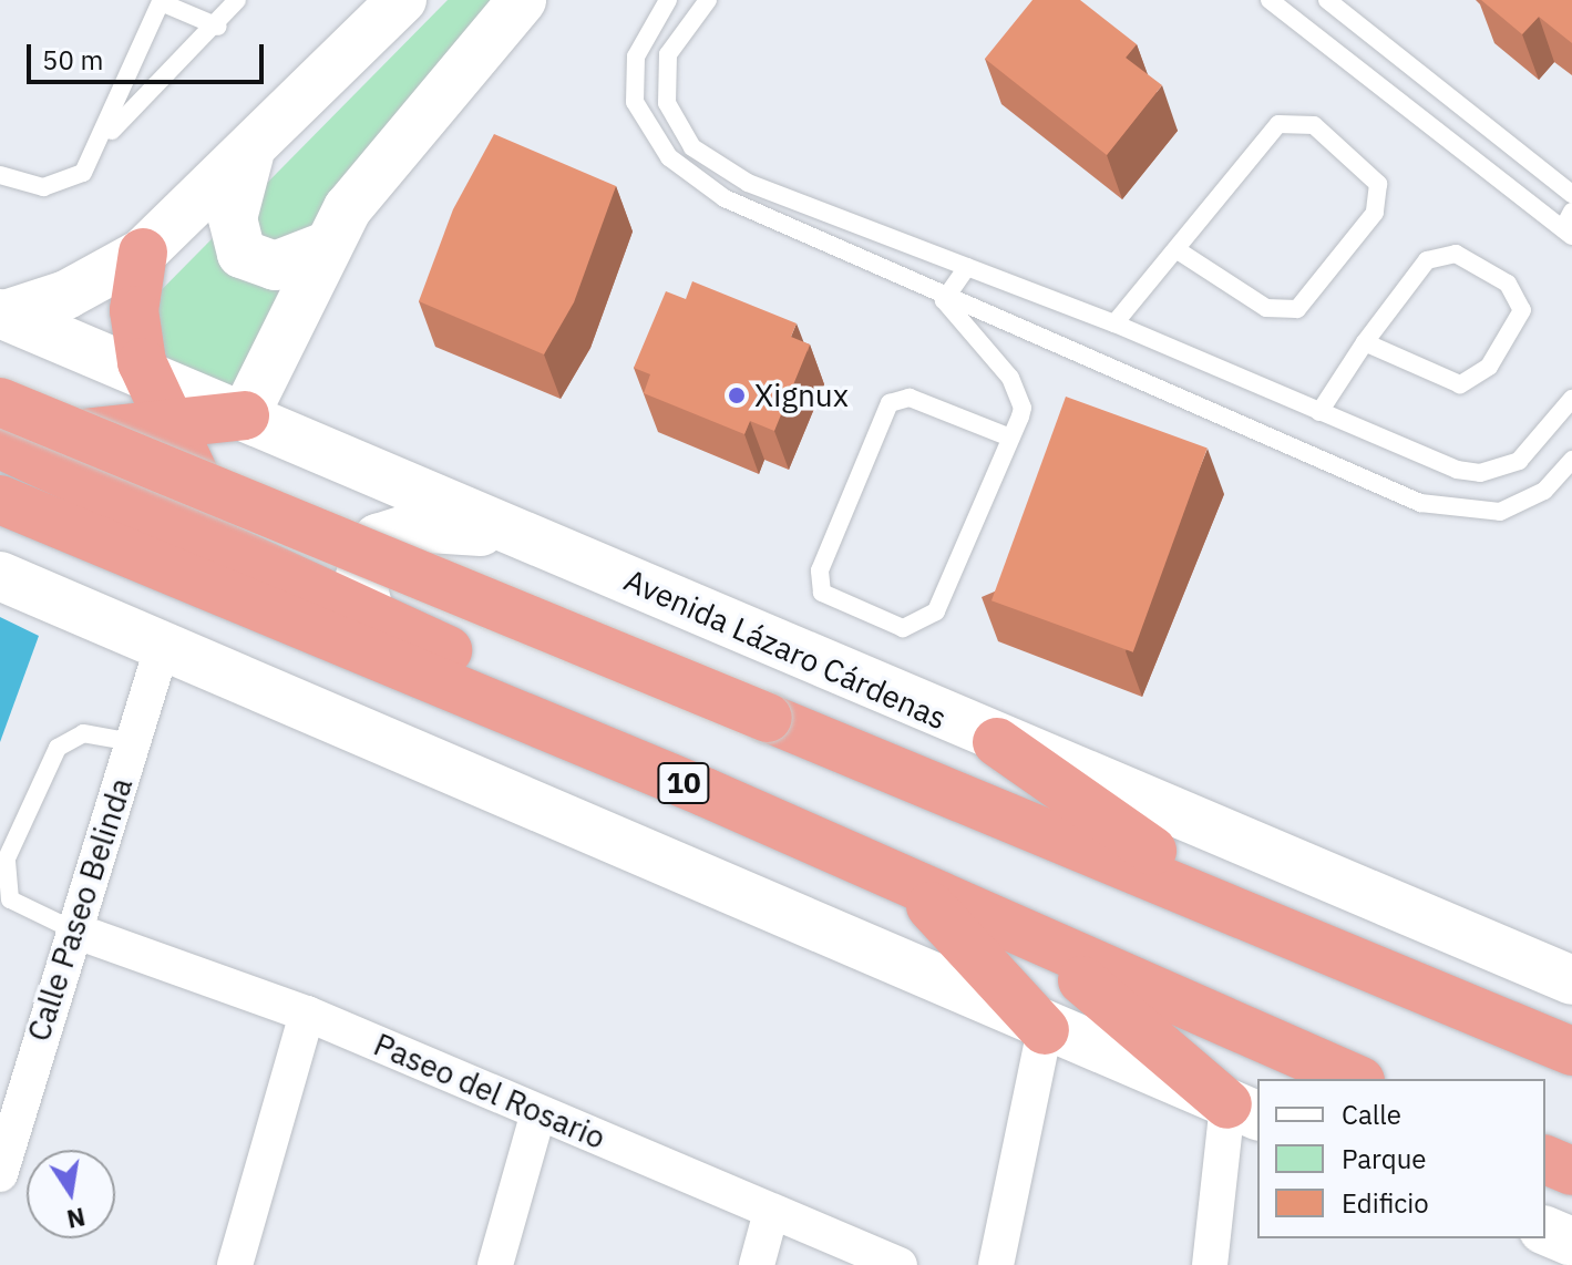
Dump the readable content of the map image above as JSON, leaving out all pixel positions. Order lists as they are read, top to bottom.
{
  "streets": {
    "highway": ["Avenida Lázaro Cárdenas", "10"],
    "street": ["Calle Paseo Belinda", "Paseo del Rosario"]
  },
  "crossings": [
    ["Calle Paseo Belinda", "Paseo del Rosario"]
  ],
  "places": ["Xignux"],
  "legend": ["Calle", "Parque", "Edificio"],
  "scale_bar": "50 m",
  "north": "bottom"
}
